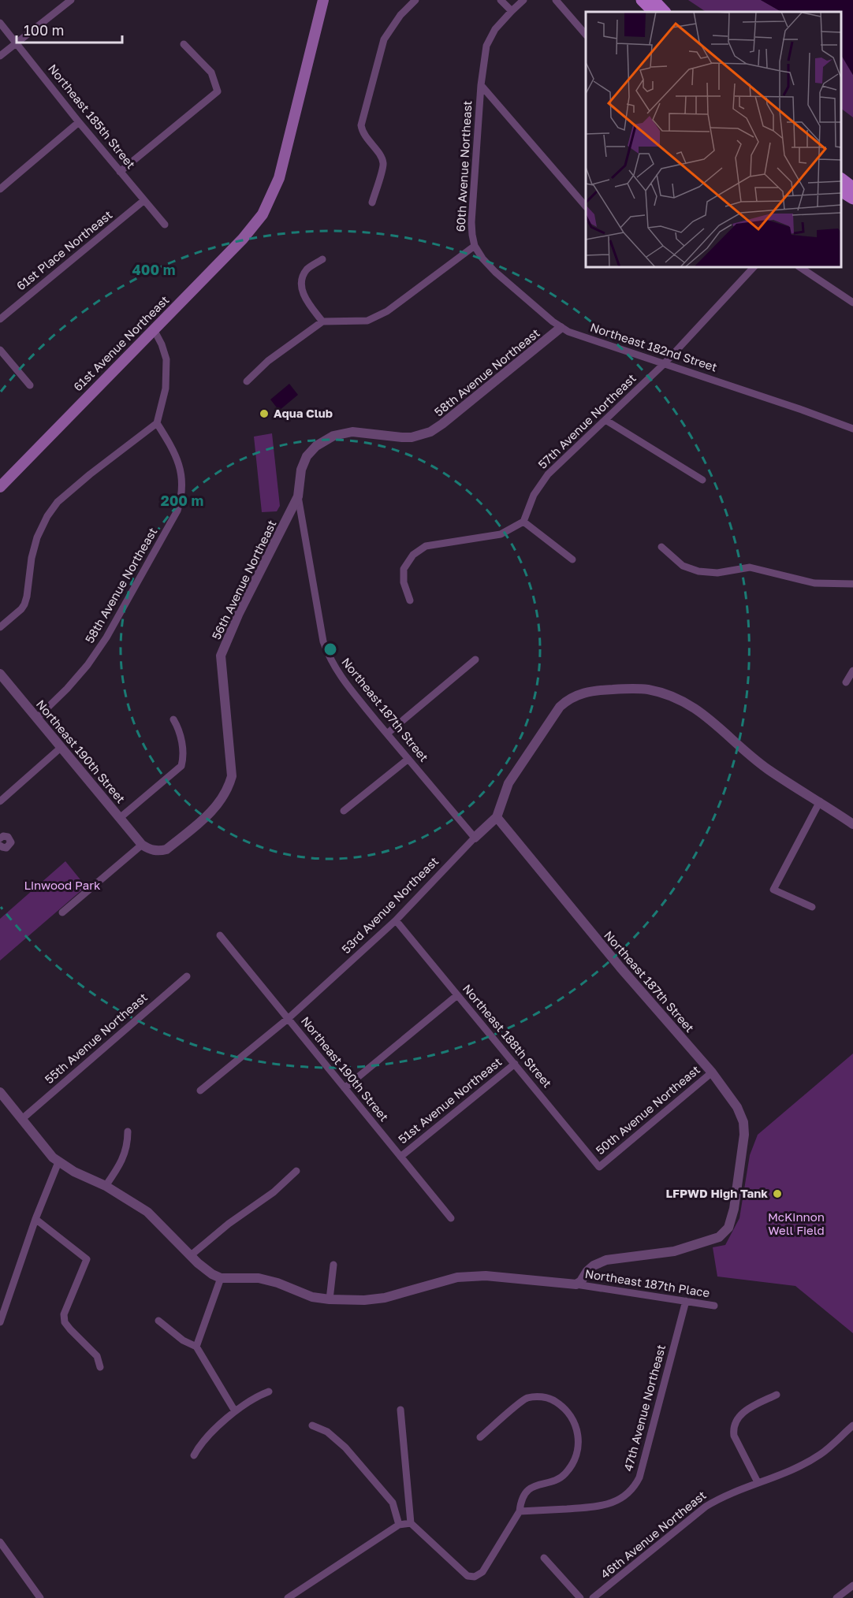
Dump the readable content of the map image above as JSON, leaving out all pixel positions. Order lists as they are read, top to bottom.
{
  "streets": {
    "main road": ["61st Avenue Northeast"],
    "street": [
      "Northeast 185th Street",
      "60th Avenue Northeast",
      "61st Place Northeast",
      "Northeast 182nd Street",
      "58th Avenue Northeast",
      "57th Avenue Northeast",
      "56th Avenue Northeast",
      "Northeast 187th Street",
      "Northeast 190th Street",
      "53rd Avenue Northeast",
      "Northeast 188th Street",
      "55th Avenue Northeast",
      "51st Avenue Northeast",
      "50th Avenue Northeast",
      "Northeast 187th Place",
      "47th Avenue Northeast",
      "46th Avenue Northeast"
    ]
  },
  "crossings": [
    ["Northeast 185th Street", "61st Place Northeast"],
    ["60th Avenue Northeast", "Northeast 182nd Street"],
    ["Northeast 182nd Street", "58th Avenue Northeast"],
    ["Northeast 182nd Street", "57th Avenue Northeast"],
    ["58th Avenue Northeast", "56th Avenue Northeast"],
    ["58th Avenue Northeast", "Northeast 187th Street"],
    ["58th Avenue Northeast", "Northeast 190th Street"],
    ["56th Avenue Northeast", "Northeast 187th Street"],
    ["56th Avenue Northeast", "Northeast 190th Street"],
    ["Northeast 187th Street", "53rd Avenue Northeast"],
    ["Northeast 187th Street", "50th Avenue Northeast"],
    ["Northeast 187th Street", "Northeast 187th Place"],
    ["Northeast 190th Street", "53rd Avenue Northeast"],
    ["Northeast 190th Street", "51st Avenue Northeast"],
    ["53rd Avenue Northeast", "Northeast 188th Street"],
    ["Northeast 188th Street", "51st Avenue Northeast"],
    ["Northeast 188th Street", "50th Avenue Northeast"],
    ["Northeast 187th Place", "47th Avenue Northeast"]
  ],
  "parks": ["Linwood Park", "McKinnon Well Field"],
  "places": ["Aqua Club", "LFPWD High Tank"],
  "scale_bar": "100 m",
  "rings": ["400 m", "200 m"]
}
